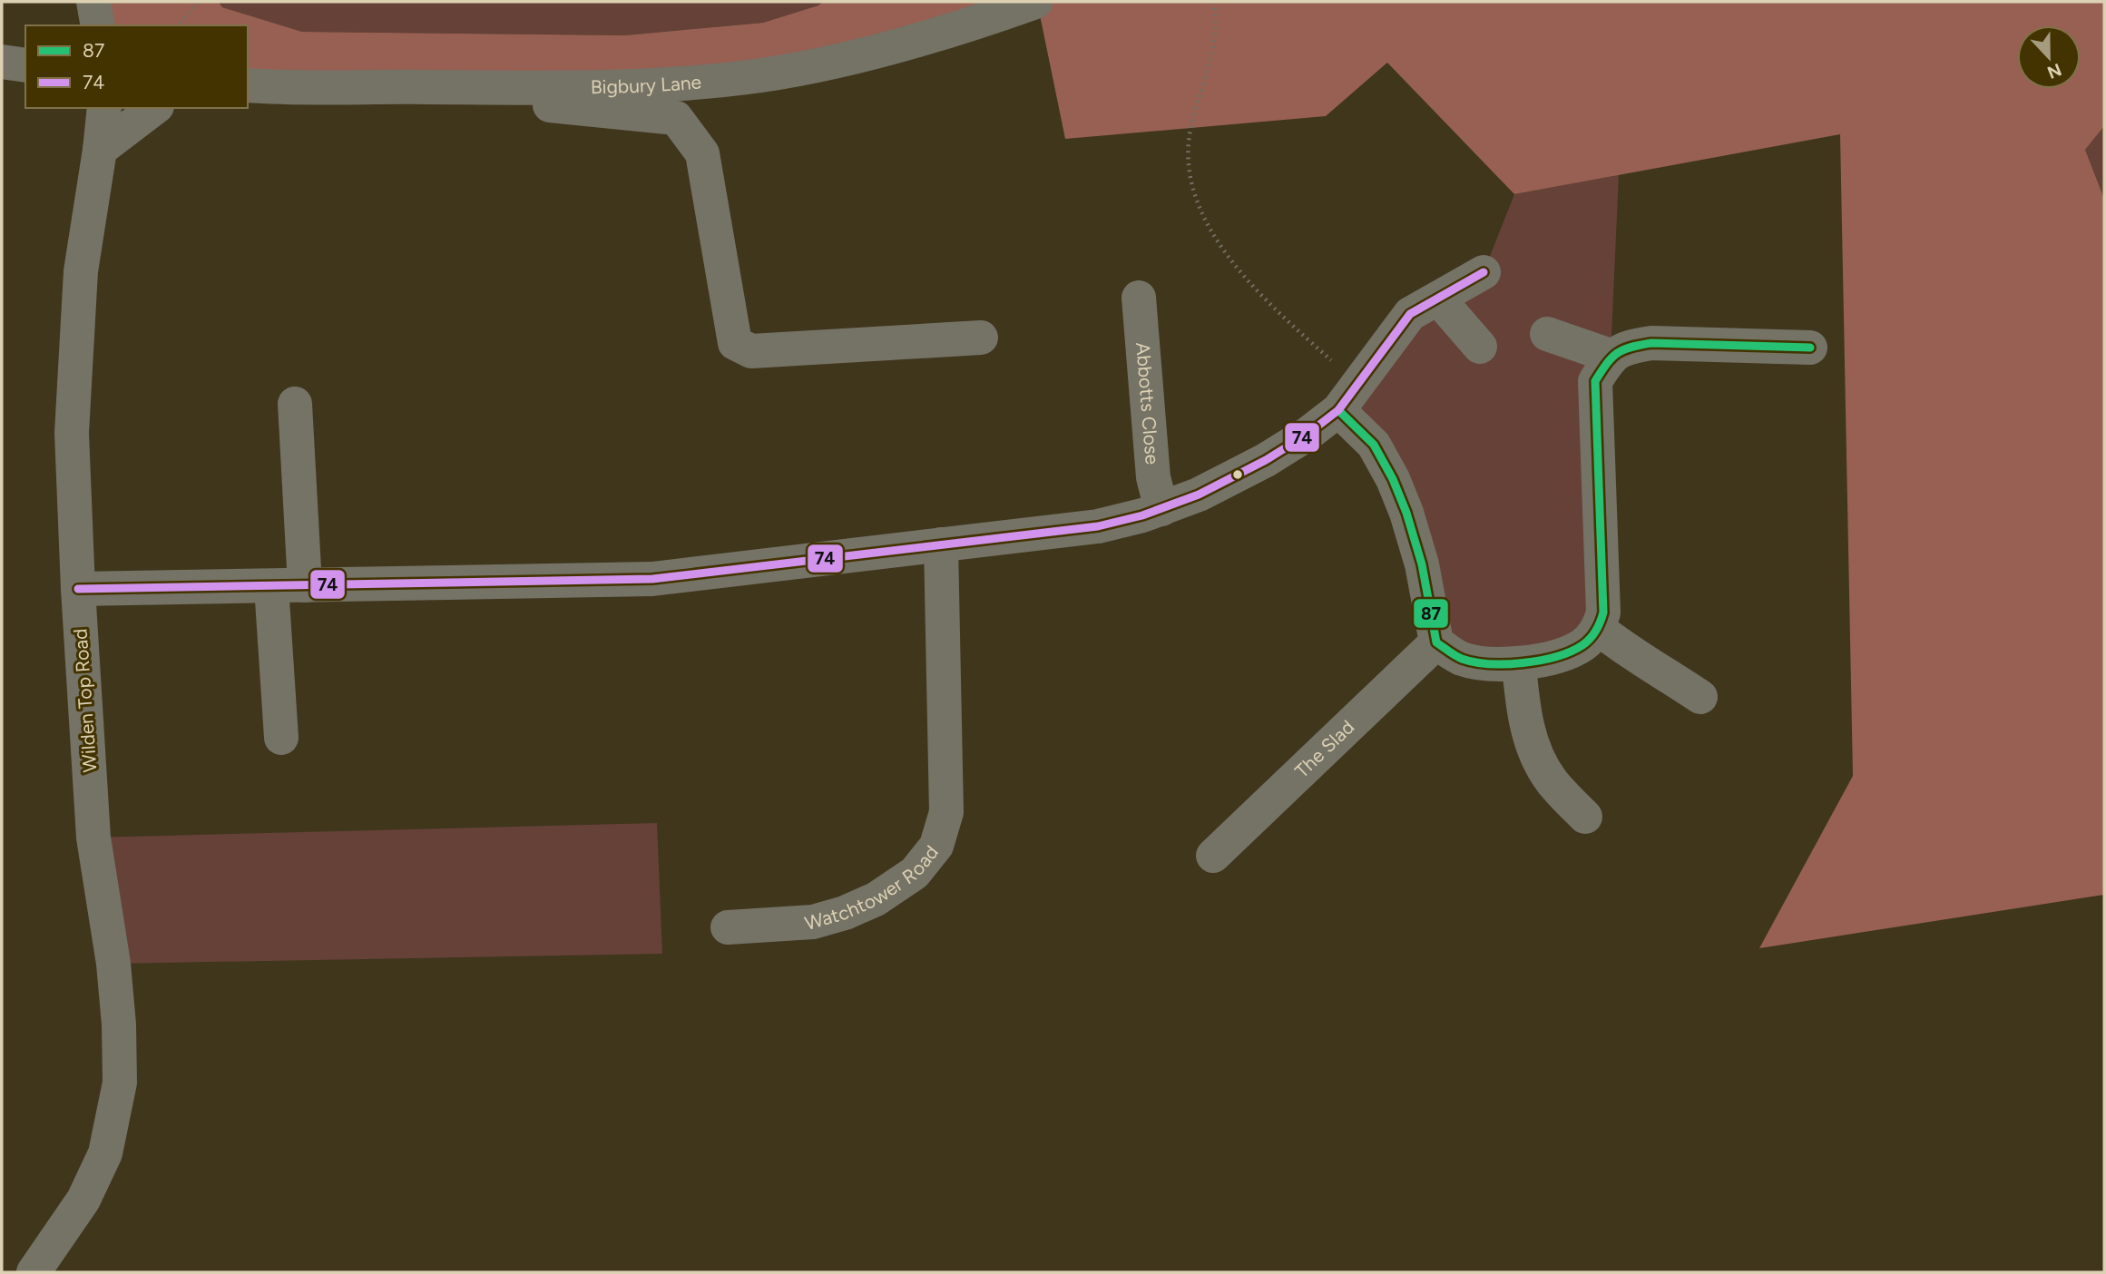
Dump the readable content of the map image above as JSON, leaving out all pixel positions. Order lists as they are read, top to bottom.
{
  "streets": {
    "street": [
      "Bigbury Lane",
      "Abbotts Close",
      "Wilden Top Road",
      "The Slad",
      "Watchtower Road"
    ]
  },
  "lines": ["transit line 74", "transit line 87"],
  "legend": ["87", "74"],
  "north": "bottom"
}
